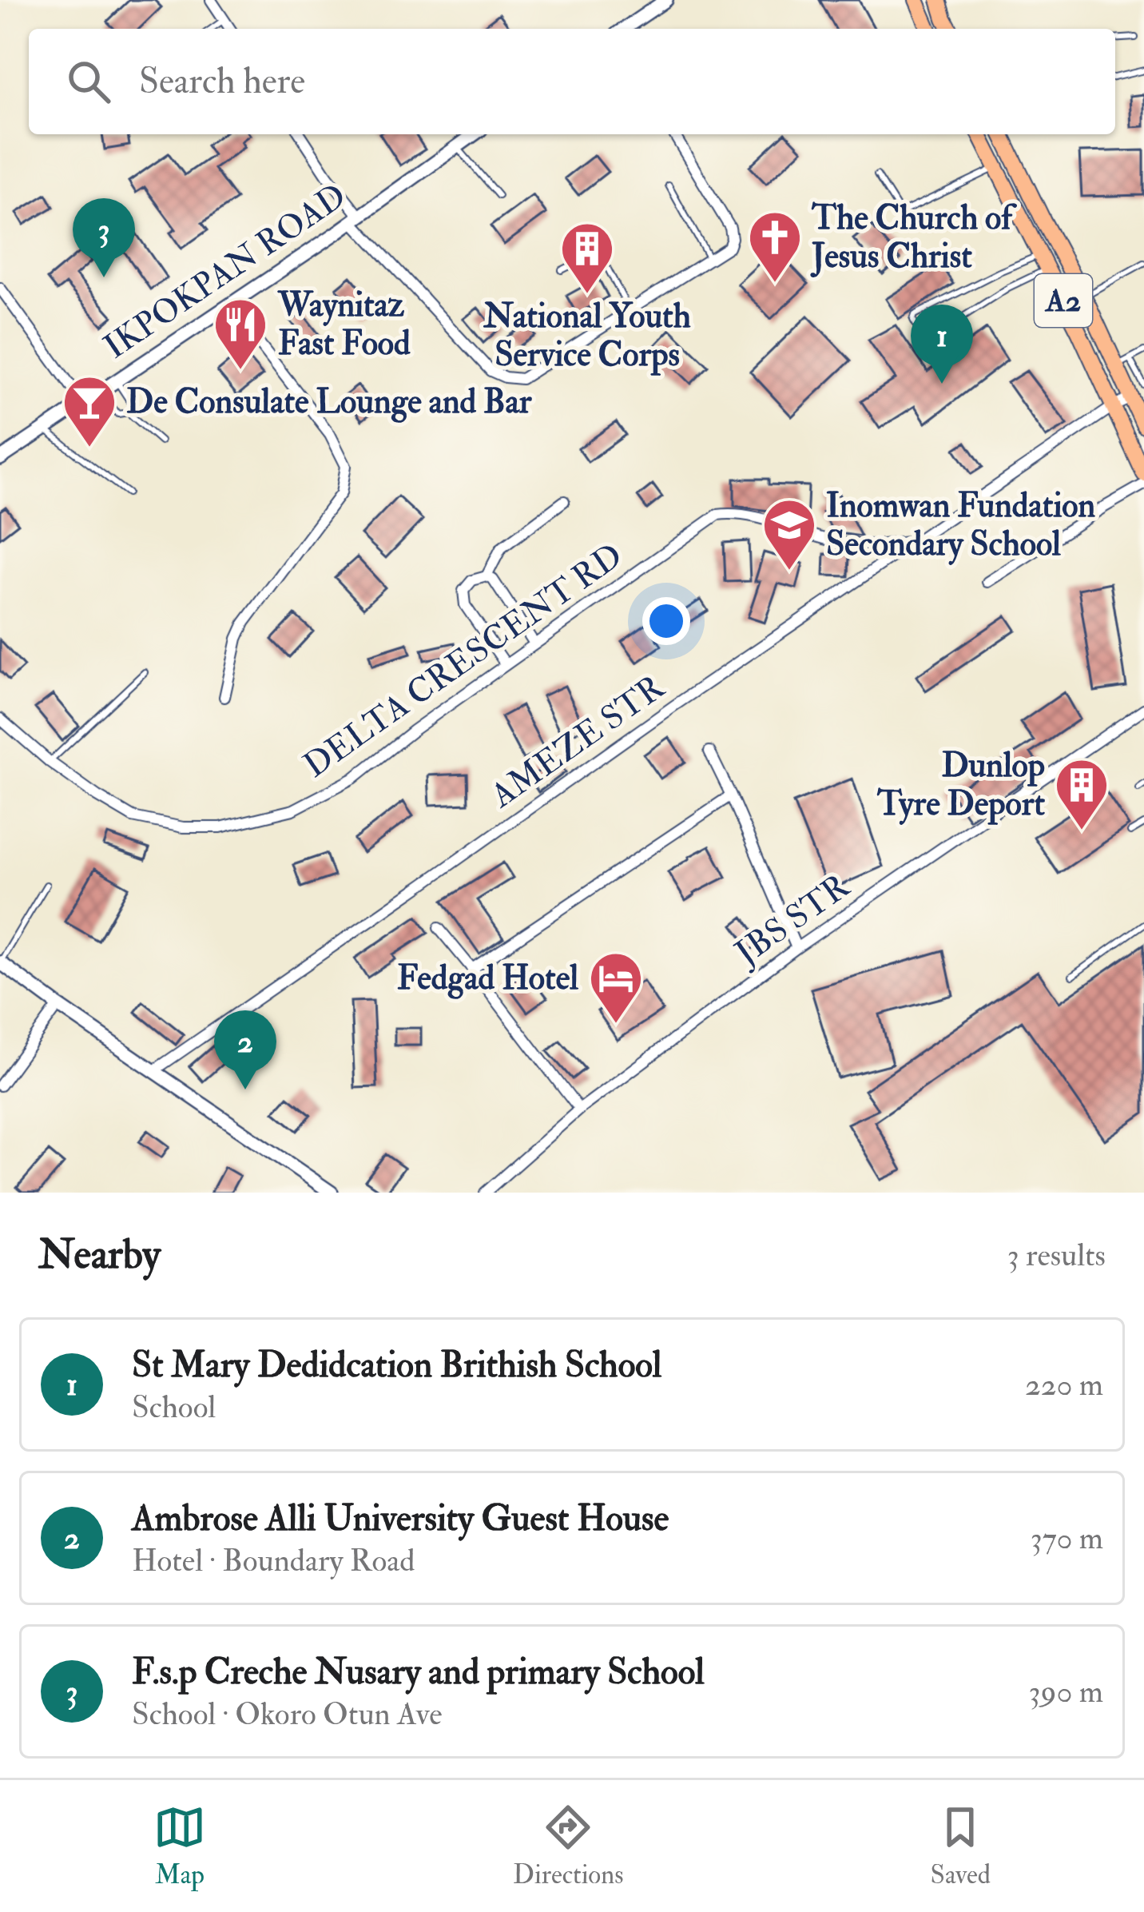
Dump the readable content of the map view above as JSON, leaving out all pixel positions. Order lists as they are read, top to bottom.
{
  "streets": {
    "highway": ["A2"],
    "street": [
      "IKPOKPAN ROAD",
      "DELTA CRESCENT RD",
      "AMEZE STR",
      "JBS STR"
    ]
  },
  "crossings": [
    ["A2", "AMEZE STR"],
    ["DELTA CRESCENT RD", "AMEZE STR"]
  ],
  "places": {
    "church": ["The Church of Jesus Christ"],
    "building": ["National Youth Service Corps", "Dunlop Tyre Deport"],
    "restaurant": ["Waynitaz Fast Food"],
    "bar": ["De Consulate Lounge and Bar"],
    "school or university": ["Inomwan Fundation Secondary School"],
    "hotel": ["Fedgad Hotel"]
  },
  "page": {
    "search": "Search here",
    "pins": ["3", "1", "2"],
    "heading": ["Nearby", "3 results"],
    "list": [
      {
        "mark": "1",
        "name": "St Mary Dedidcation Brithish School",
        "note": "School",
        "value": "220 m"
      },
      {
        "mark": "2",
        "name": "Ambrose Alli University Guest House",
        "note": "Hotel · Boundary Road",
        "value": "370 m"
      },
      {
        "mark": "3",
        "name": "F.s.p Creche Nusary and primary School",
        "note": "School · Okoro Otun Ave",
        "value": "390 m"
      }
    ],
    "nav": ["Map", "Directions", "Saved"]
  }
}
